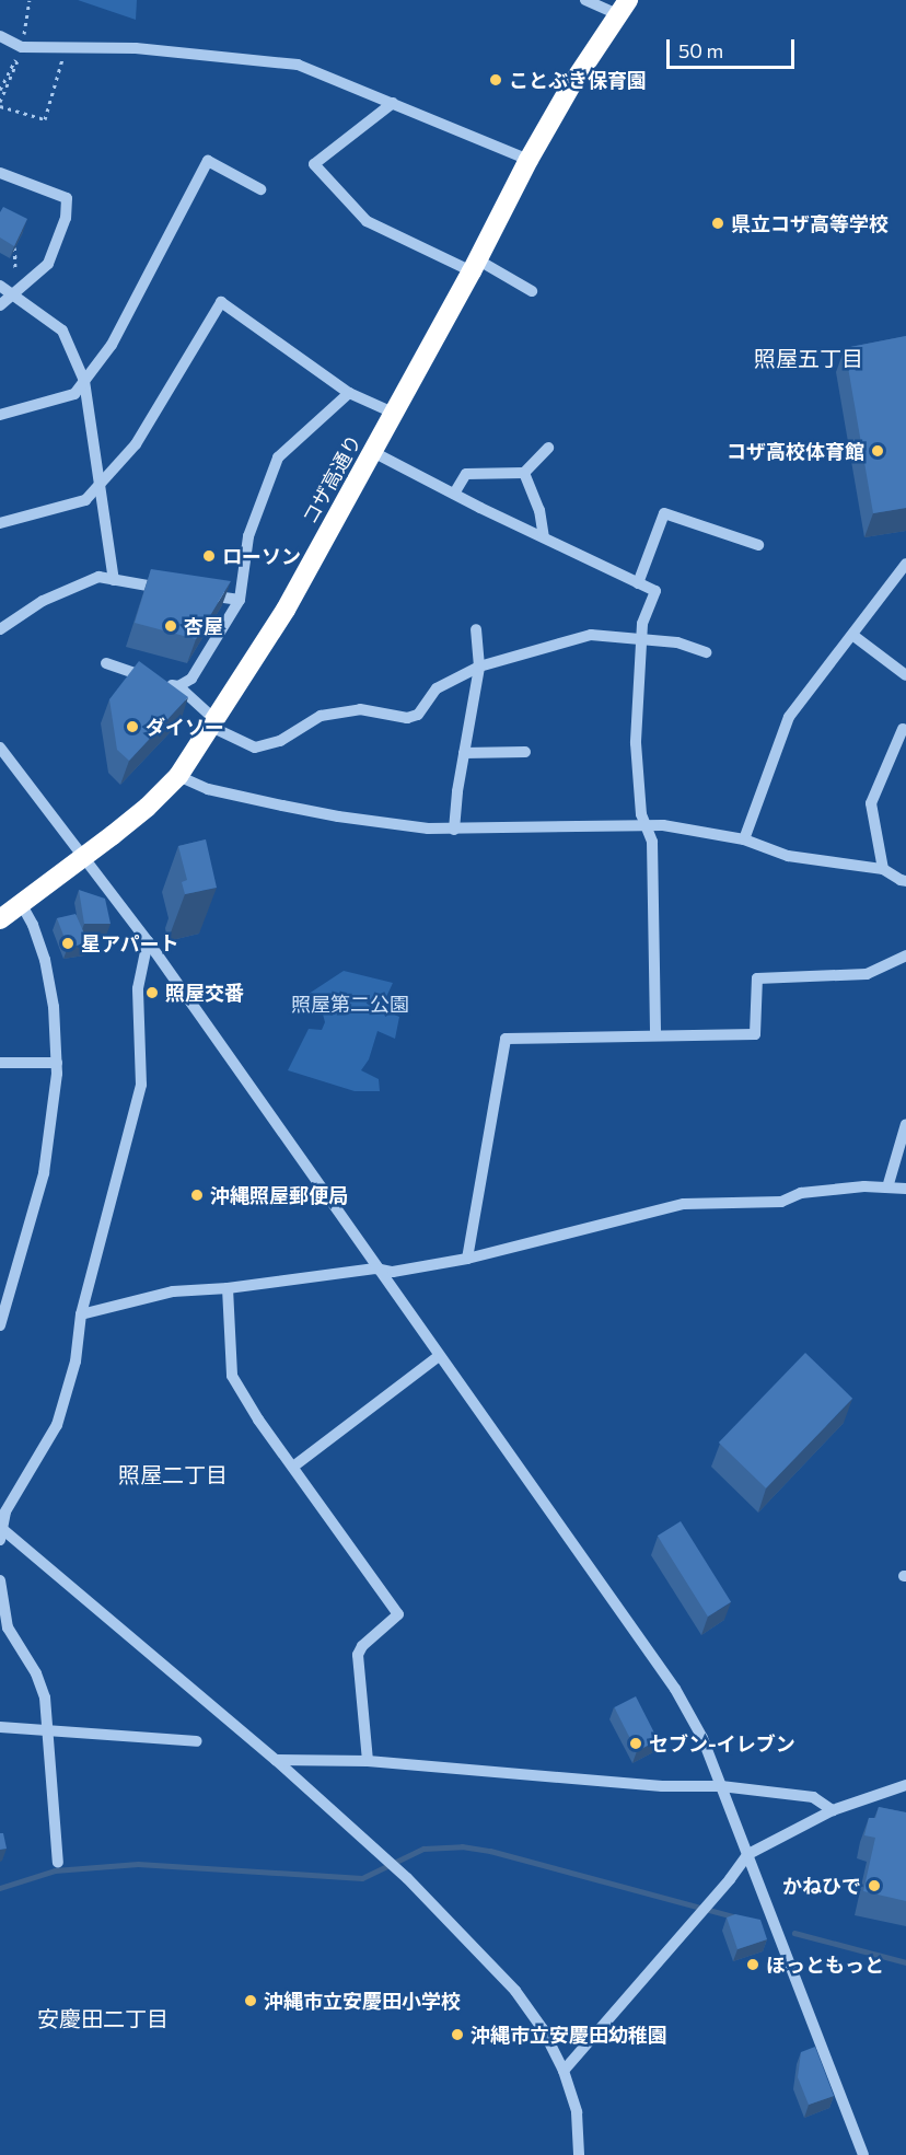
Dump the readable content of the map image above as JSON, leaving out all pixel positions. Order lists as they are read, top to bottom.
{
  "streets": {
    "highway": ["コザ高通り"]
  },
  "districts": ["照屋五丁目", "照屋二丁目", "安慶田二丁目"],
  "parks": ["照屋第二公園"],
  "places": [
    "ことぶき保育園",
    "県立コザ高等学校",
    "コザ高校体育館",
    "ローソン",
    "杏屋",
    "ダイソー",
    "星アパート",
    "照屋交番",
    "沖縄照屋郵便局",
    "セブン-イレブン",
    "かねひで",
    "ほっともっと",
    "沖縄市立安慶田小学校",
    "沖縄市立安慶田幼稚園"
  ],
  "scale_bar": "50 m"
}
